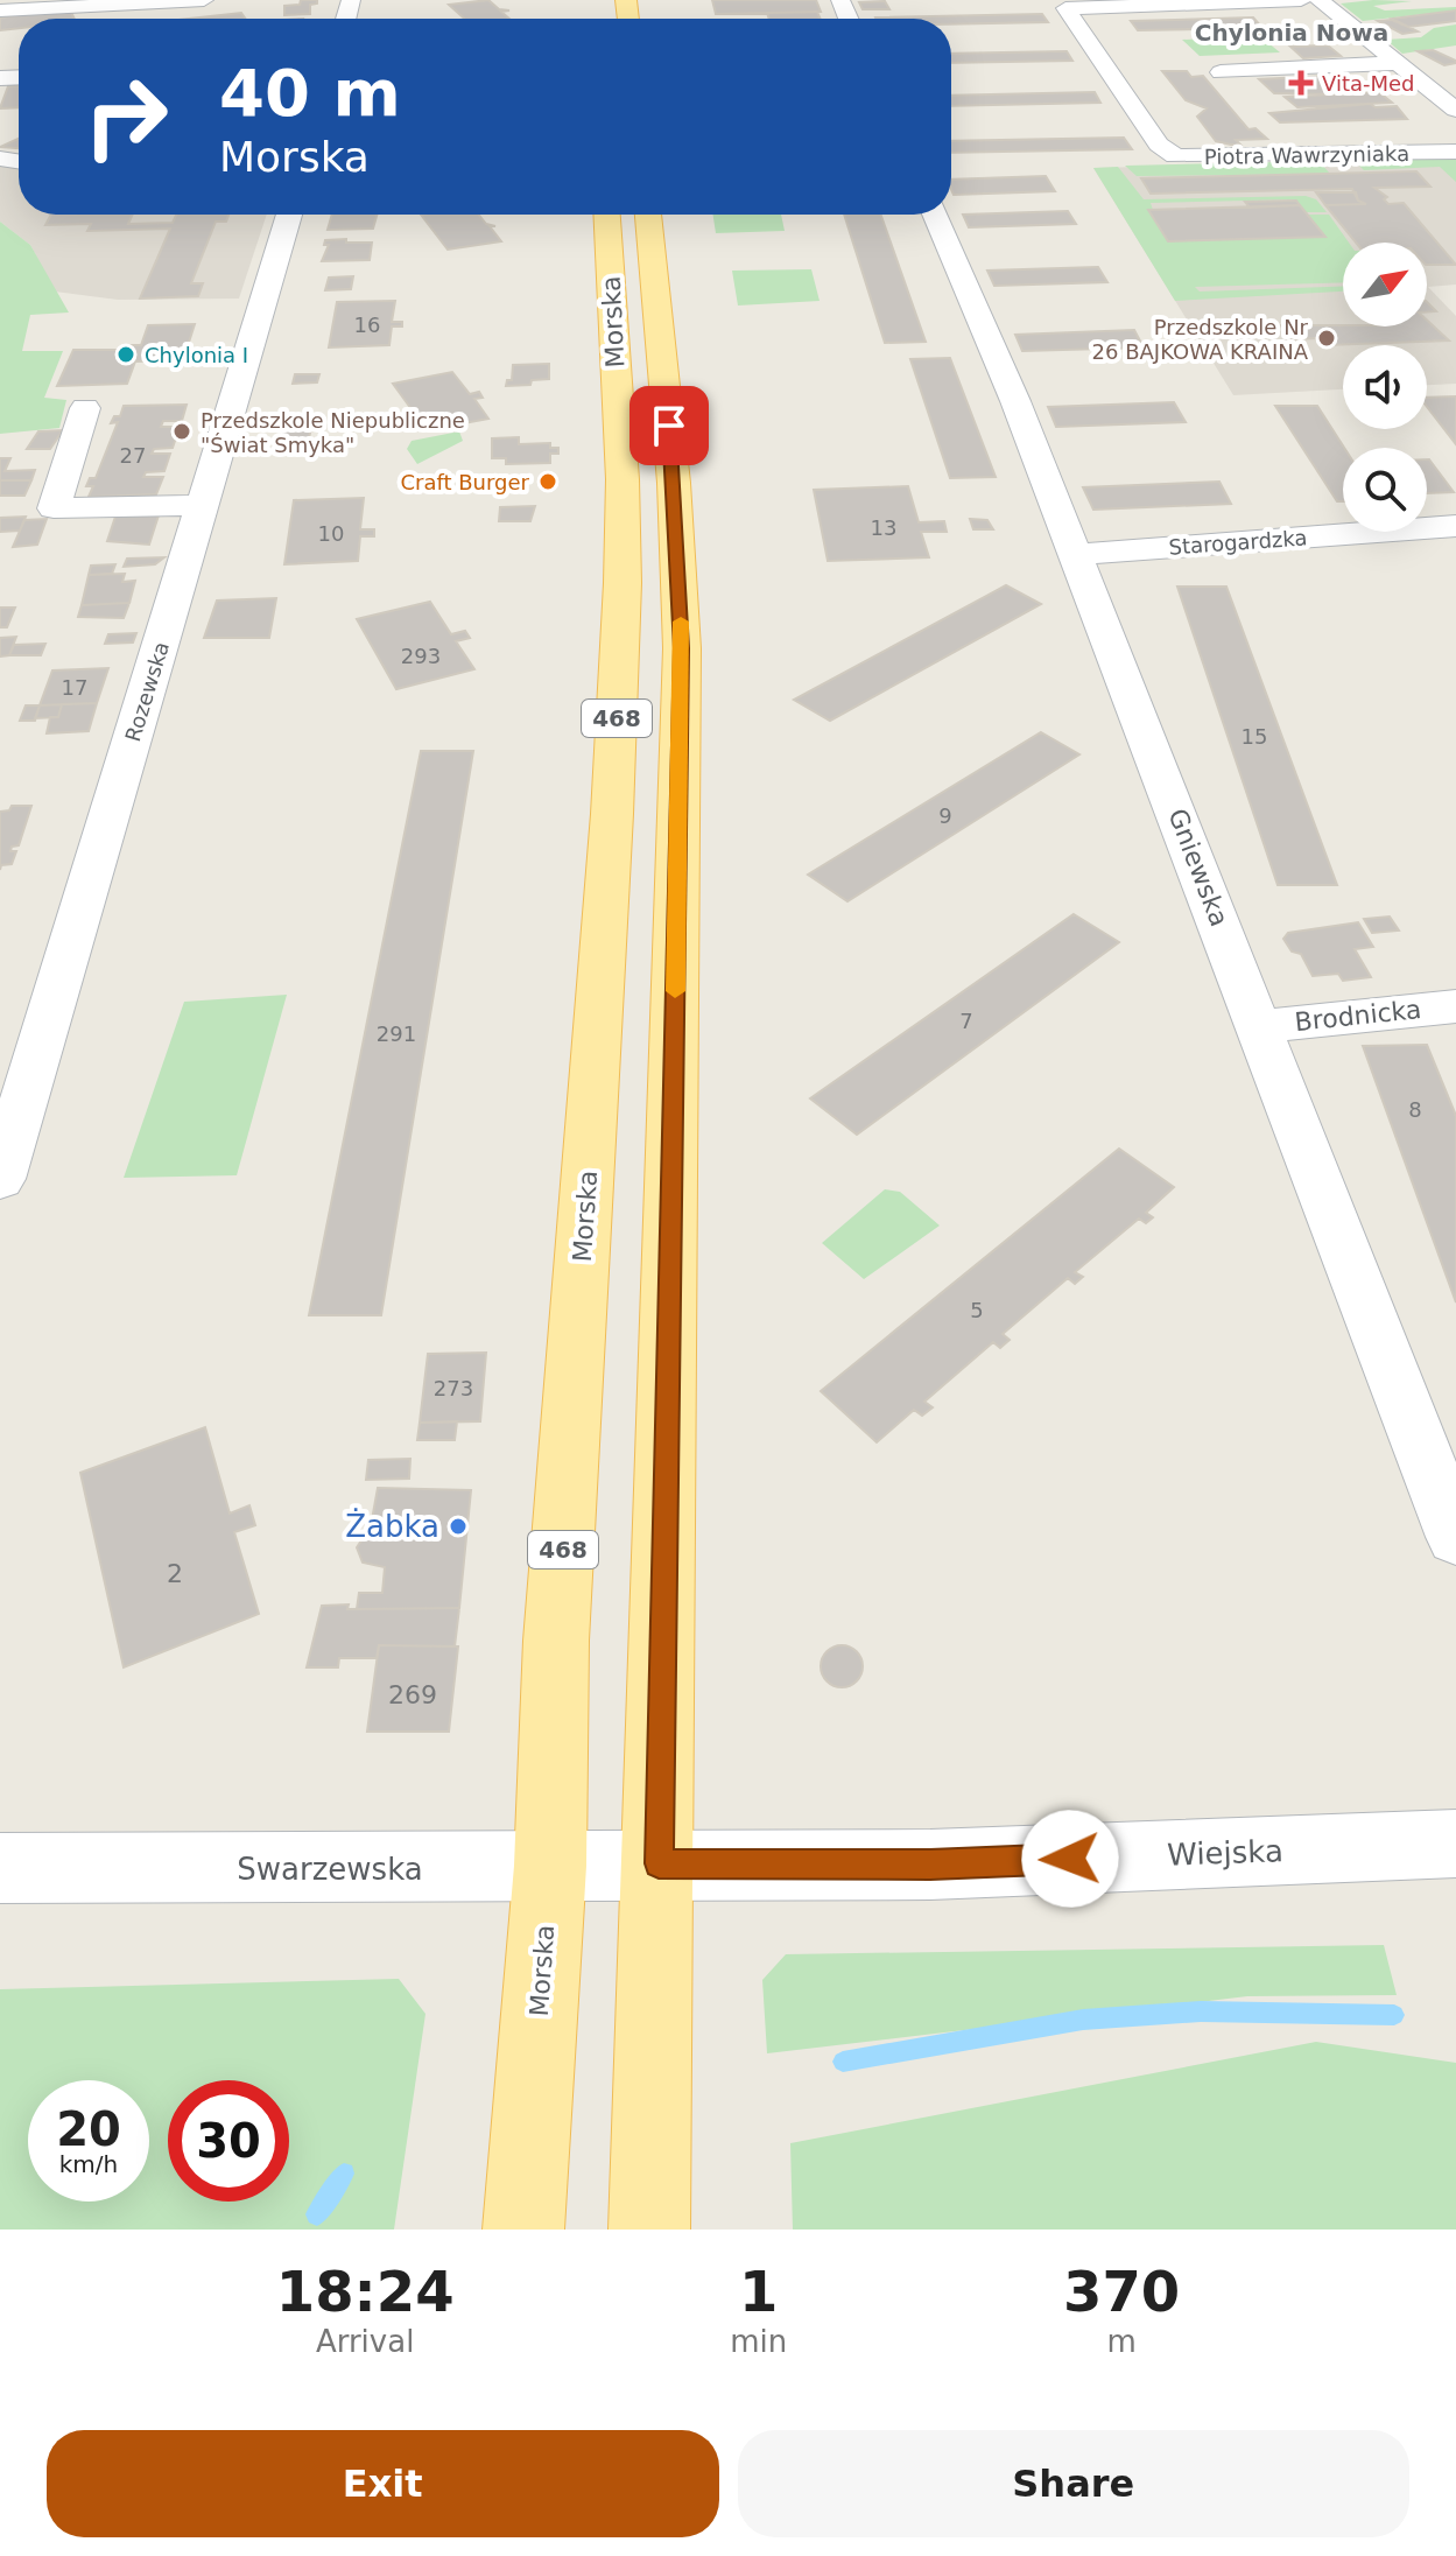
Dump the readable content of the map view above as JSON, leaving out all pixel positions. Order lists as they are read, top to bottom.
{
  "streets": {
    "main road": ["Morska", "468"],
    "street": [
      "Piotra Wawrzyniaka",
      "Starogardzka",
      "Rozewska",
      "Gniewska",
      "Brodnicka",
      "Wiejska",
      "Swarzewska"
    ]
  },
  "crossings": [
    ["Morska", "Wiejska"],
    ["Morska", "Swarzewska"],
    ["Starogardzka", "Gniewska"],
    ["Gniewska", "Brodnicka"],
    ["Wiejska", "Swarzewska"]
  ],
  "districts": ["Chylonia Nowa"],
  "places": {
    "health": ["Vita-Med"],
    "other": [
      "Przedszkole Nr 26 BAJKOWA KRAINA",
      "Chylonia I",
      "Przedszkole Niepubliczne \"Świat Smyka\"",
      "Craft Burger",
      "Żabka"
    ]
  },
  "house_numbers": [
    "16",
    "27",
    "13",
    "10",
    "293",
    "17",
    "15",
    "9",
    "7",
    "291",
    "8",
    "5",
    "273",
    "2",
    "269"
  ],
  "north": "top right",
  "page": {
    "turn": ["40 m", "Morska"],
    "speed": "20 km/h",
    "limit": "30",
    "eta": [
      "18:24",
      "Arrival",
      "1",
      "min",
      "370",
      "m"
    ],
    "buttons": ["Exit", "Share"]
  }
}
